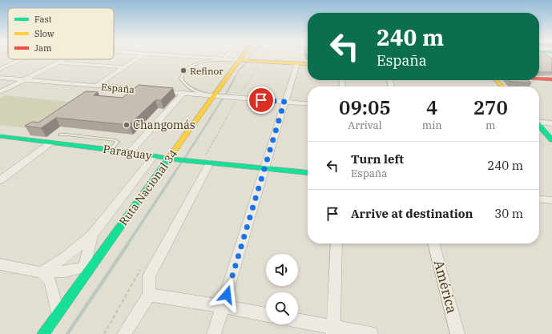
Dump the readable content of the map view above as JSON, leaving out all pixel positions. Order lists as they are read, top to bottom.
{
  "streets": {
    "main road": ["Paraguay", "Ruta Nacional 34"],
    "street": ["España", "América"]
  },
  "crossings": [
    ["España", "Ruta Nacional 34"],
    ["Paraguay", "Ruta Nacional 34"]
  ],
  "places": ["Refinor", "Changomás"],
  "legend": ["Fast", "Slow", "Jam"],
  "page": {
    "turn": ["240 m", "España"],
    "eta": [
      "09:05",
      "Arrival",
      "4",
      "min",
      "270",
      "m"
    ],
    "list": [
      {
        "name": "Turn left",
        "note": "España",
        "value": "240 m"
      },
      {
        "name": "Arrive at destination",
        "value": "30 m"
      }
    ]
  }
}
